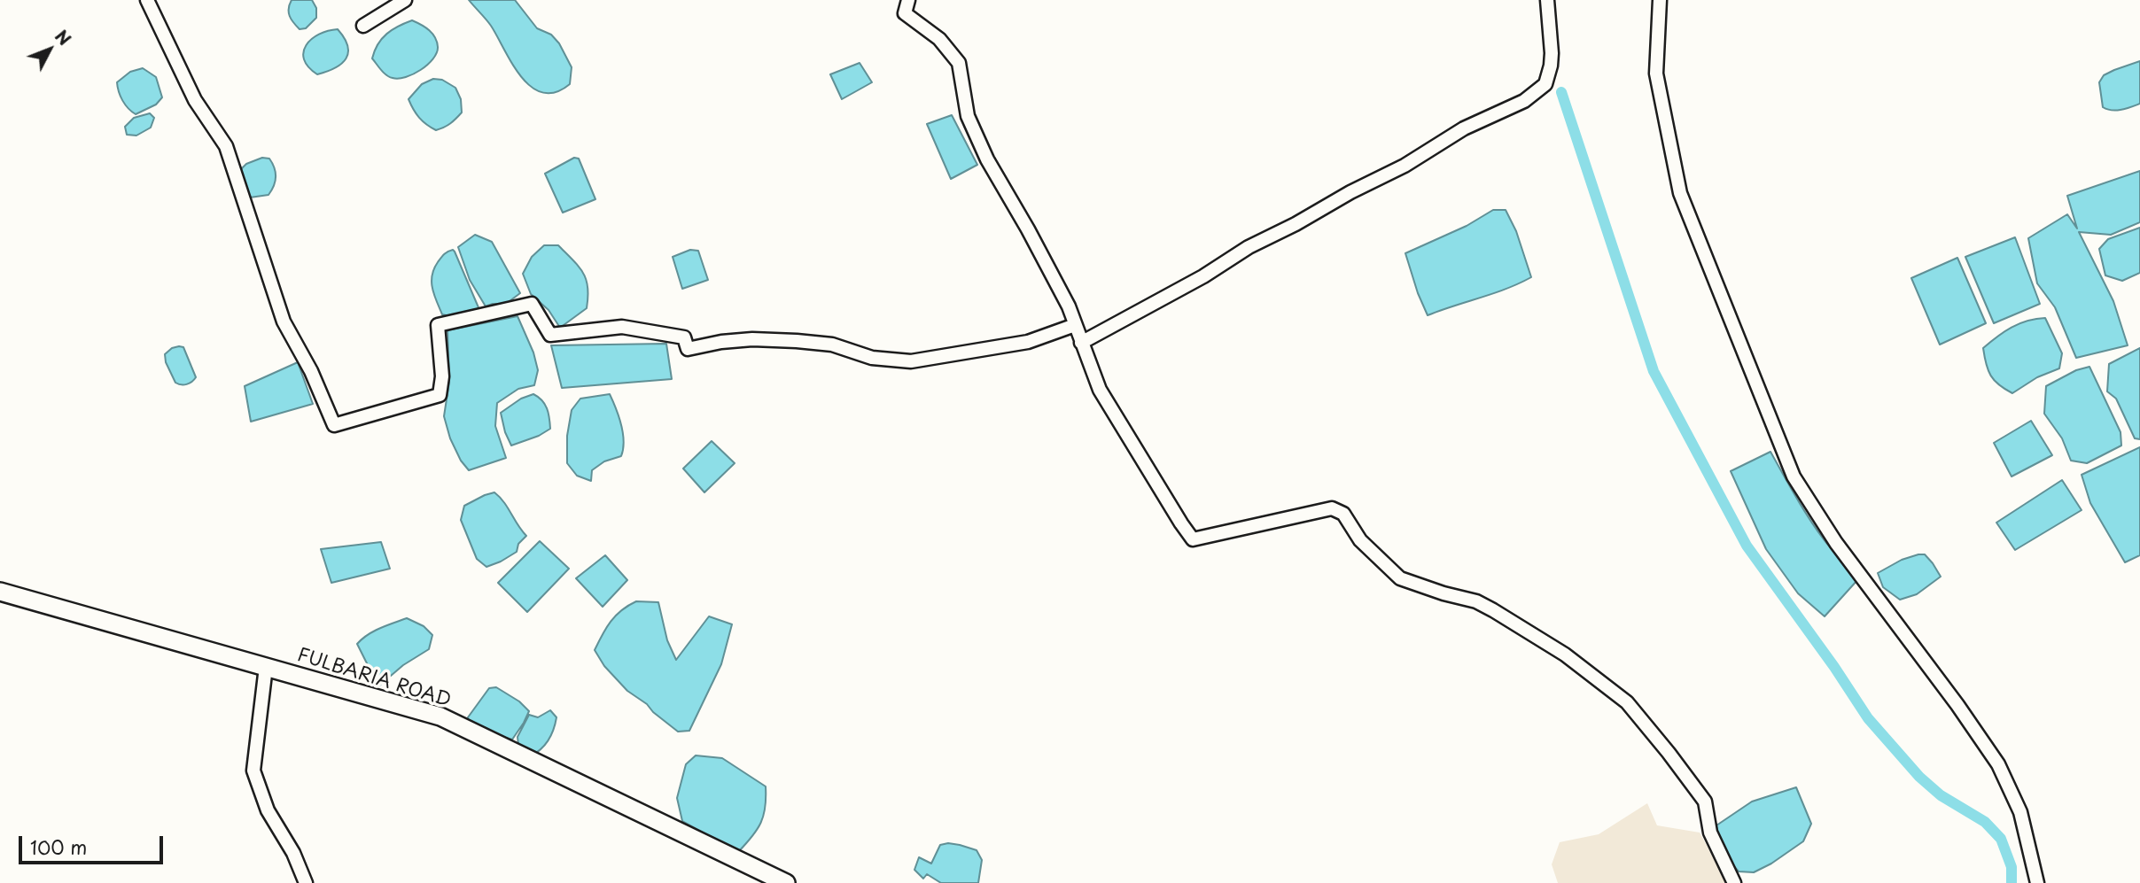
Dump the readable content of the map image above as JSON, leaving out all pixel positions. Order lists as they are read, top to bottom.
{
  "streets": {
    "main road": ["FULBARIA ROAD"]
  },
  "scale_bar": "100 m",
  "north": "top right"
}
